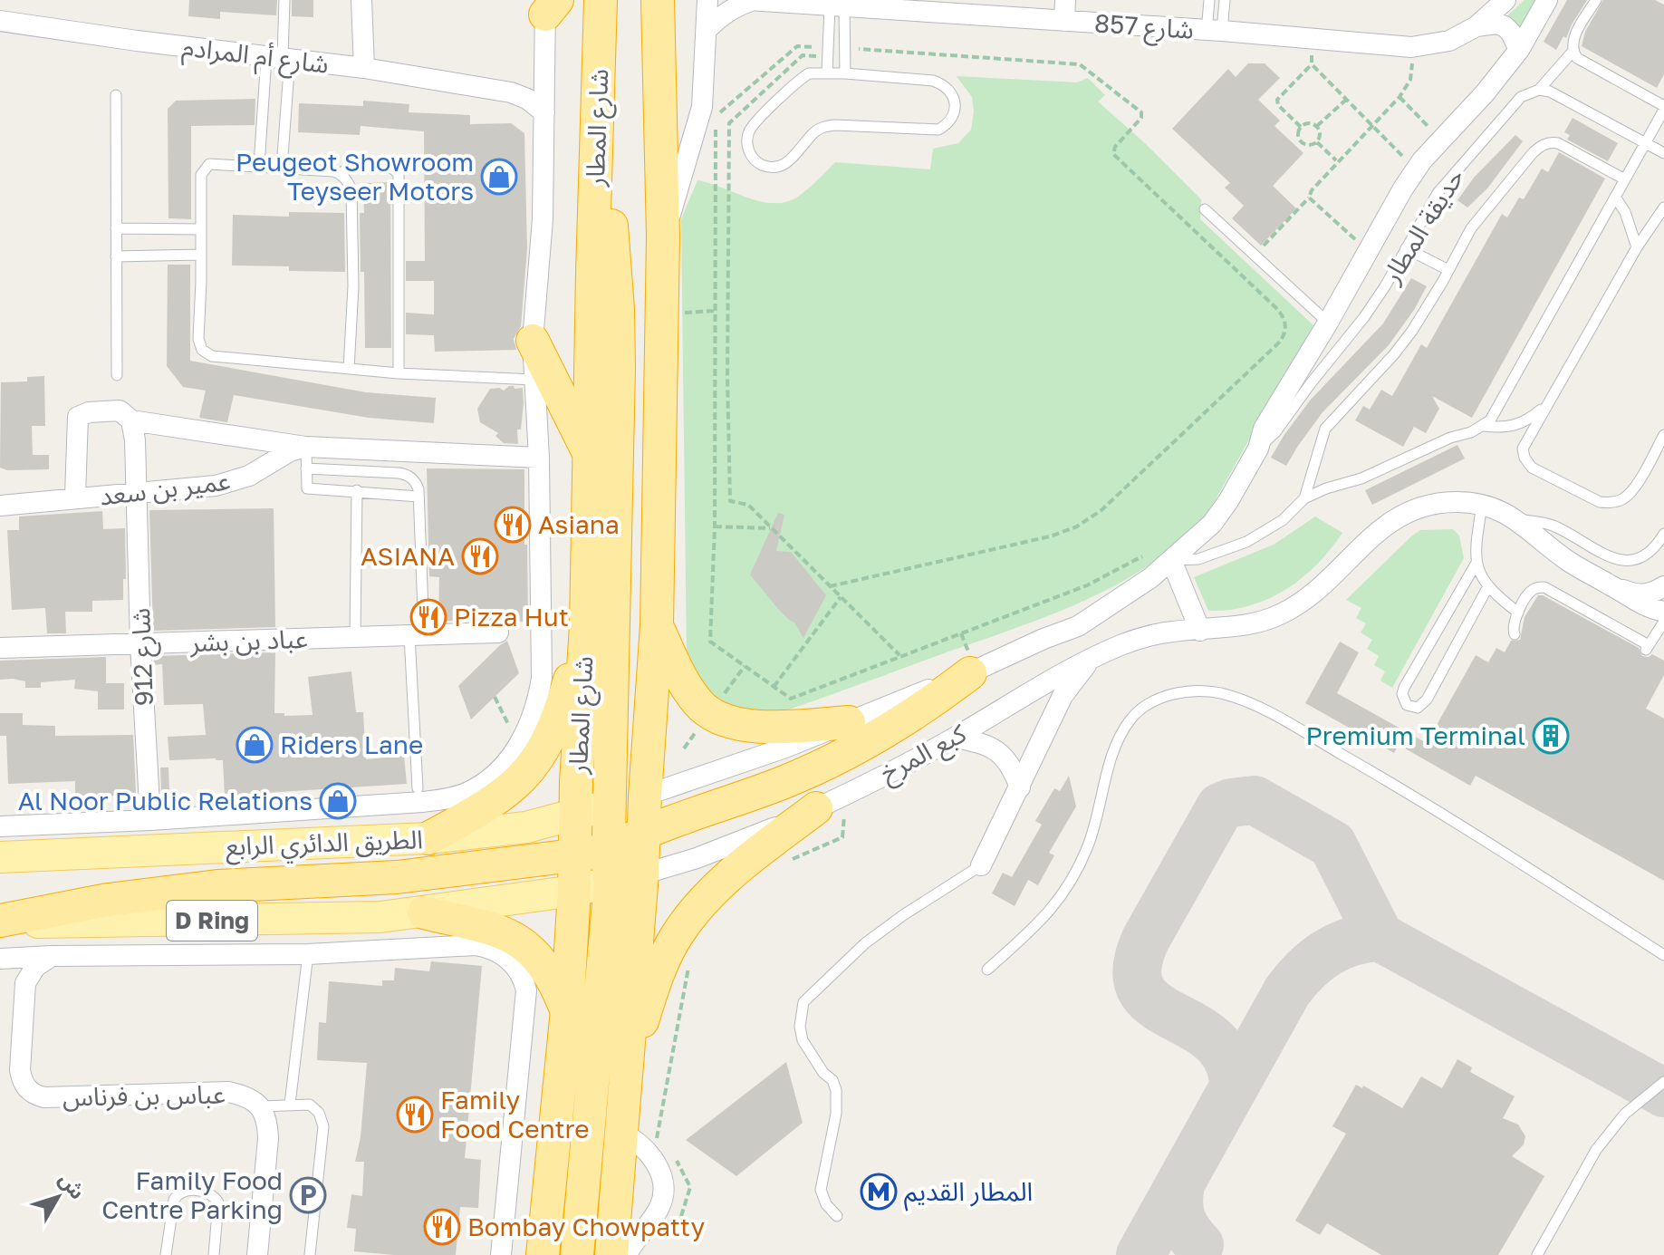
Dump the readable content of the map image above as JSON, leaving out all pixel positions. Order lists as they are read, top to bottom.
{
  "streets": {
    "highway": ["شارع المطار"],
    "main road": ["الطريق الدائري الرابع", "D Ring"],
    "street": [
      "شارع 857",
      "شارع أم المرادم",
      "حديقة المطار",
      "عمير بن سعد",
      "عباد بن بشر",
      "شارع 912",
      "كبع المرخ",
      "عباس بن فرناس"
    ]
  },
  "crossings": [
    ["شارع أم المرادم", "شارع المطار"],
    ["شارع المطار", "عمير بن سعد"],
    ["شارع المطار", "الطريق الدائري الرابع"],
    ["شارع المطار", "D Ring"],
    ["حديقة المطار", "كبع المرخ"],
    ["عمير بن سعد", "شارع 912"],
    ["عباد بن بشر", "شارع 912"],
    ["شارع 912", "الطريق الدائري الرابع"],
    ["كبع المرخ", "الطريق الدائري الرابع"]
  ],
  "places": {
    "shop": ["Peugeot Showroom Teyseer Motors", "Riders Lane", "Al Noor Public Relations"],
    "restaurant": [
      "Asiana",
      "ASIANA",
      "Pizza Hut",
      "Family Food Centre",
      "Bombay Chowpatty"
    ],
    "building": ["Premium Terminal"],
    "metro station": ["المطار القديم"],
    "parking": ["Family Food Centre Parking"]
  },
  "north": "top right"
}
